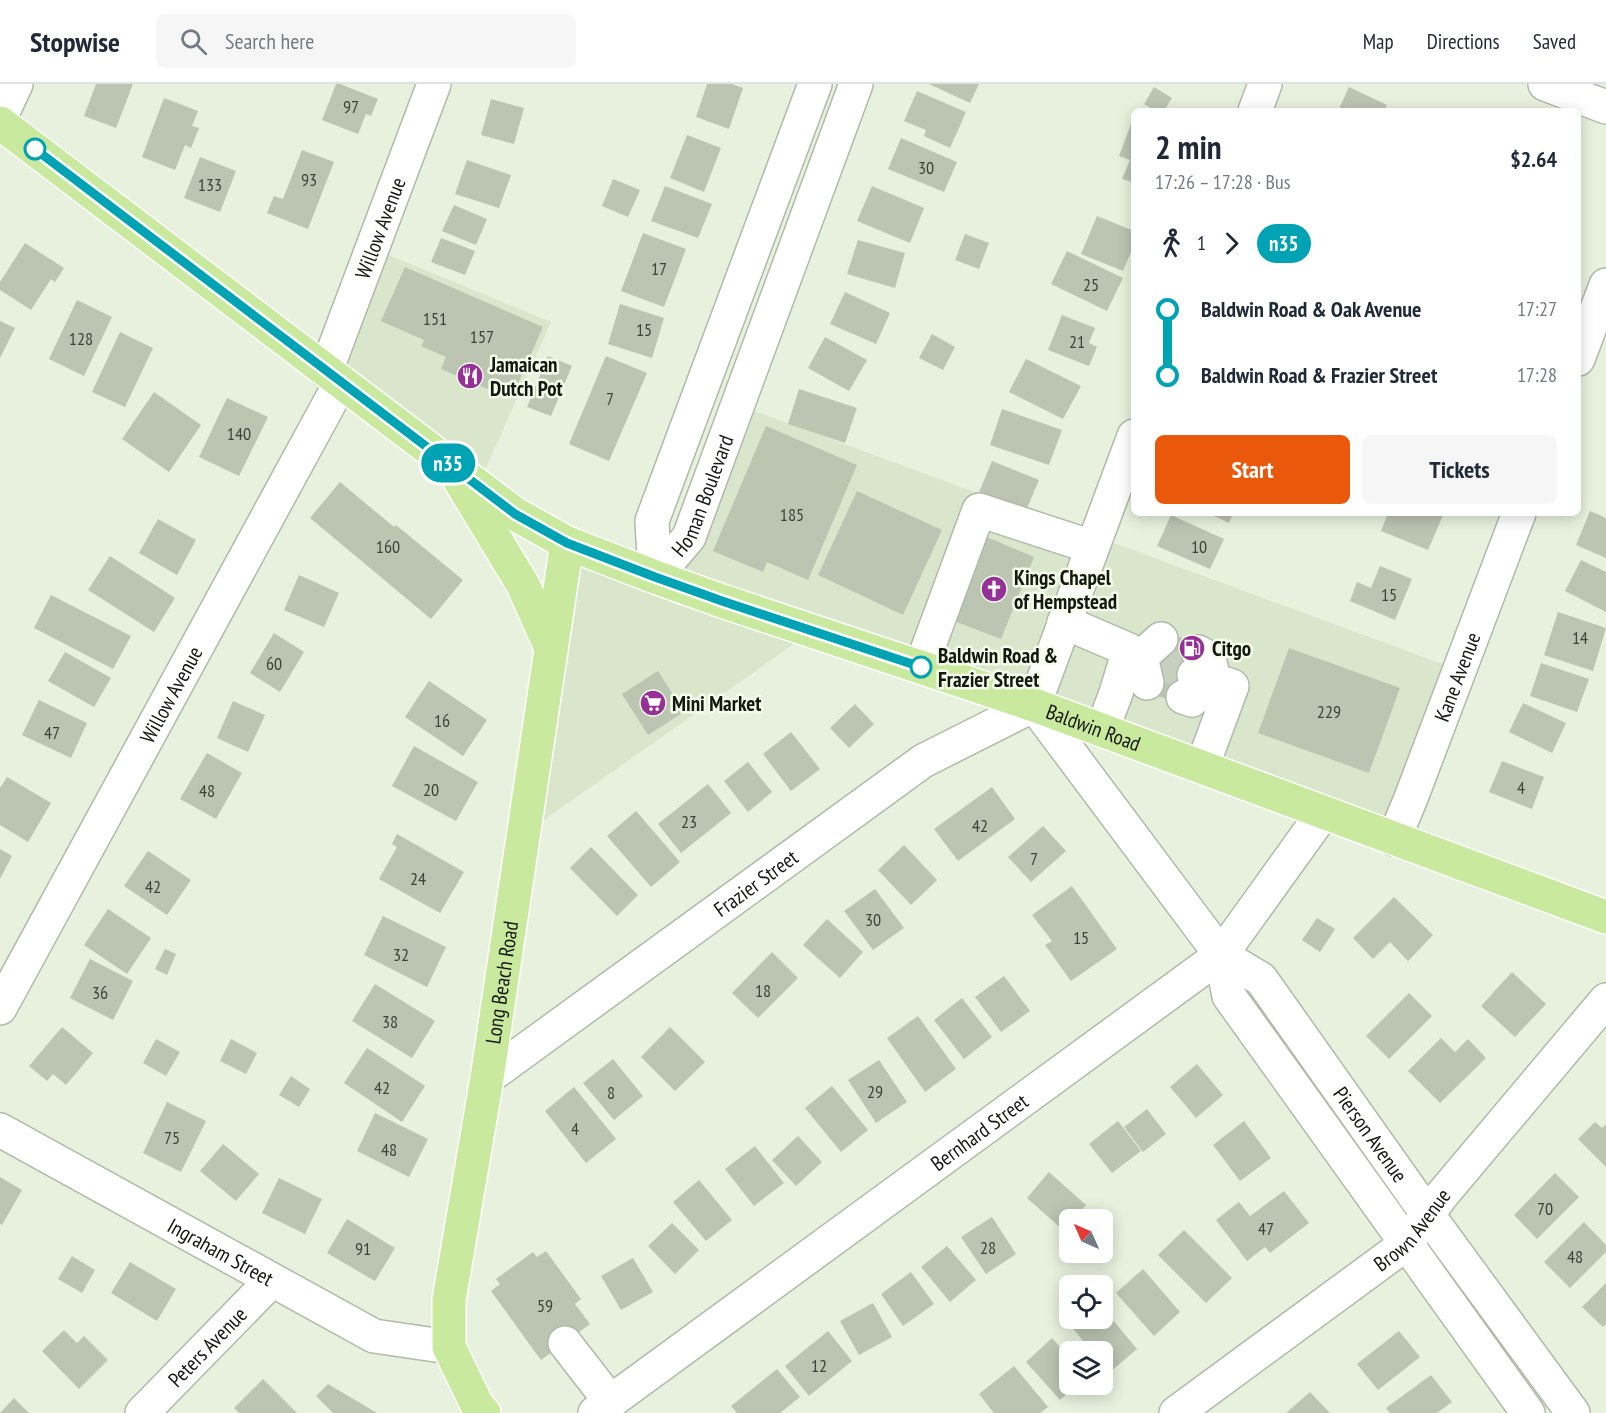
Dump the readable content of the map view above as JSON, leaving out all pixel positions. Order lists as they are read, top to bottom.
{
  "streets": {
    "main road": ["Baldwin Road", "Long Beach Road"],
    "street": [
      "Willow Avenue",
      "Homan Boulevard",
      "Kane Avenue",
      "Frazier Street",
      "Bernhard Street",
      "Pierson Avenue",
      "Brown Avenue",
      "Ingraham Street",
      "Peters Avenue"
    ]
  },
  "crossings": [
    ["Willow Avenue", "Baldwin Road"],
    ["Homan Boulevard", "Baldwin Road"],
    ["Kane Avenue", "Baldwin Road"],
    ["Baldwin Road", "Frazier Street"],
    ["Baldwin Road", "Long Beach Road"],
    ["Baldwin Road", "Bernhard Street"],
    ["Baldwin Road", "Pierson Avenue"],
    ["Frazier Street", "Long Beach Road"],
    ["Frazier Street", "Pierson Avenue"],
    ["Long Beach Road", "Ingraham Street"],
    ["Bernhard Street", "Pierson Avenue"],
    ["Pierson Avenue", "Brown Avenue"],
    ["Ingraham Street", "Peters Avenue"]
  ],
  "places": {
    "restaurant": ["Jamaican Dutch Pot"],
    "church": ["Kings Chapel of Hempstead"],
    "fuel station": ["Citgo"],
    "other": ["Baldwin Road & Frazier Street"],
    "supermarket": ["Mini Market"]
  },
  "lines": ["bus line n35"],
  "house_numbers": [
    "97",
    "30",
    "93",
    "133",
    "17",
    "25",
    "151",
    "15",
    "157",
    "128",
    "21",
    "7",
    "140",
    "185",
    "160",
    "10",
    "15",
    "14",
    "60",
    "229",
    "16",
    "47",
    "4",
    "20",
    "48",
    "23",
    "42",
    "7",
    "24",
    "42",
    "30",
    "15",
    "32",
    "18",
    "36",
    "38",
    "42",
    "29",
    "8",
    "4",
    "75",
    "48",
    "70",
    "47",
    "28",
    "91",
    "48",
    "59",
    "12"
  ],
  "north": "top left",
  "page": {
    "header": "Stopwise",
    "search": "Search here",
    "nav": ["Map", "Directions", "Saved"],
    "on_map": "n35",
    "heading": ["2 min", "17:26 – 17:28 · Bus", "$2.64"],
    "legs": ["1", "n35"],
    "list": [
      {
        "name": "Baldwin Road & Oak Avenue",
        "value": "17:27"
      },
      {
        "name": "Baldwin Road & Frazier Street",
        "value": "17:28"
      }
    ],
    "buttons": ["Start", "Tickets"]
  }
}
